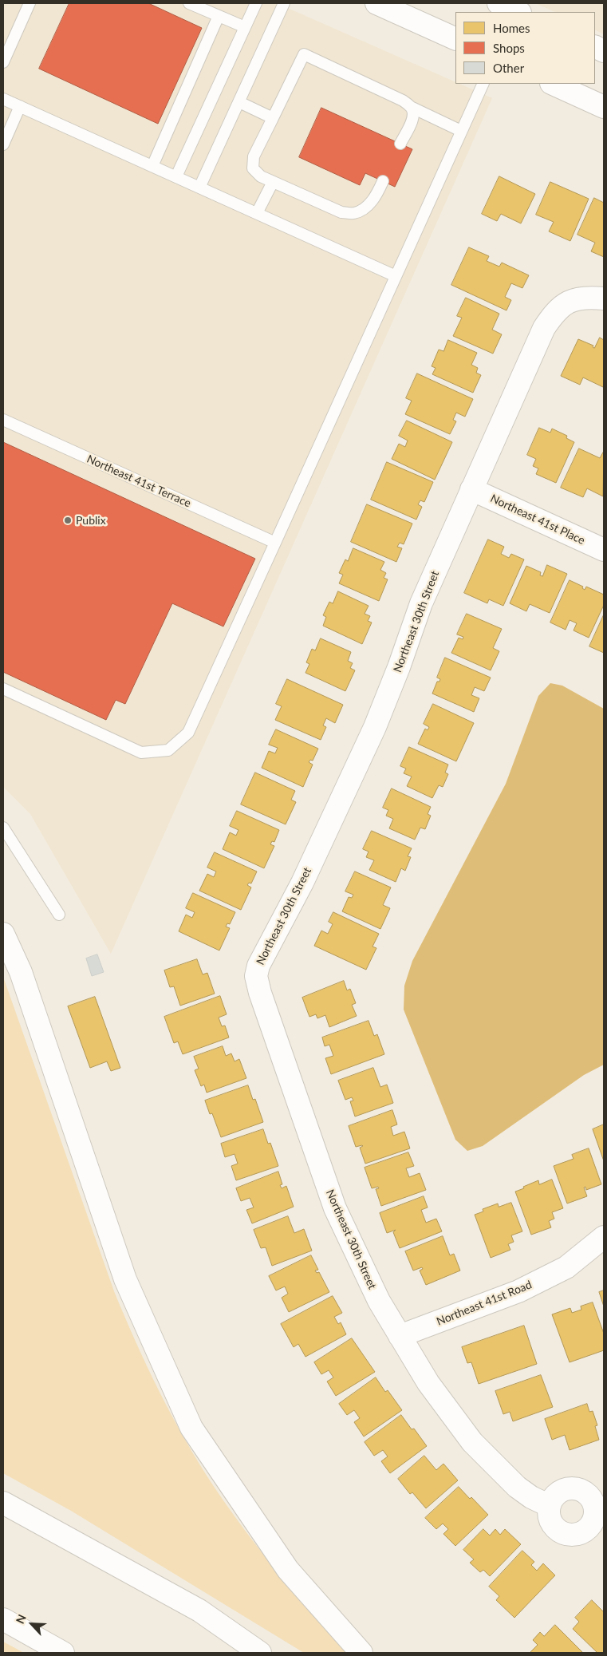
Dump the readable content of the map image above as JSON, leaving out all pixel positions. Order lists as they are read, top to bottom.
{
  "streets": {
    "main road": ["Northeast 41st Place", "Northeast 30th Street", "Northeast 41st Road"],
    "lane": ["Northeast 41st Terrace"]
  },
  "crossings": [
    ["Northeast 41st Place", "Northeast 30th Street"],
    ["Northeast 30th Street", "Northeast 41st Road"]
  ],
  "places": ["Publix"],
  "legend": ["Homes", "Shops", "Other"],
  "north": "top left"
}
